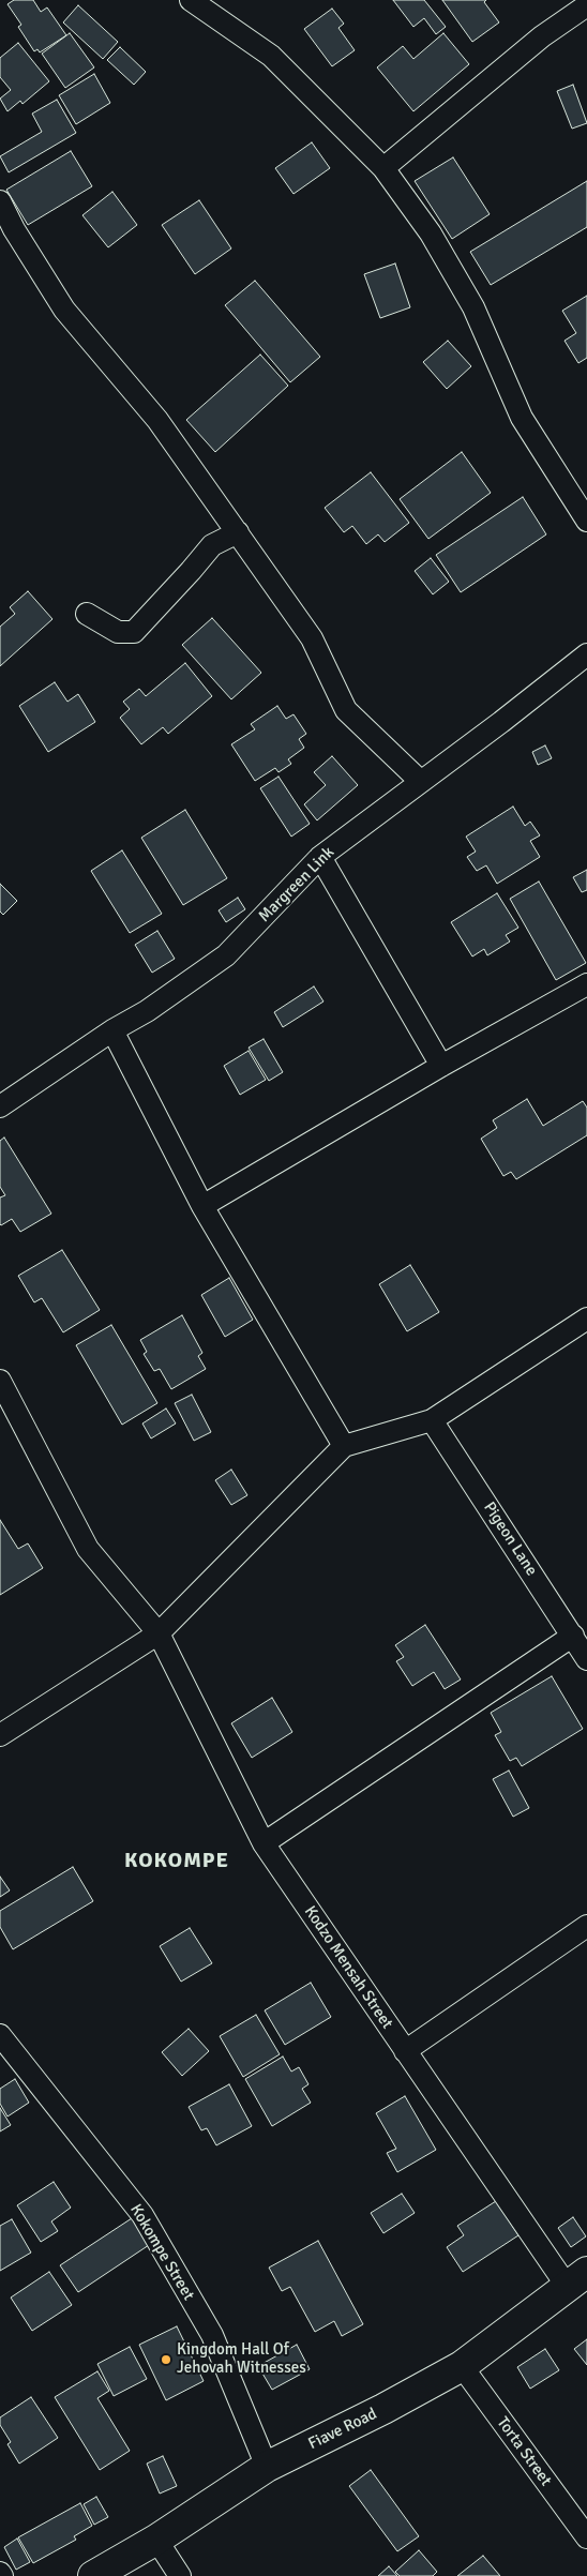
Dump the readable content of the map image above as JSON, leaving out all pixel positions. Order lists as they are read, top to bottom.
{
  "streets": {
    "street": [
      "Margreen Link",
      "Pigeon Lane",
      "Kodzo Mensah Street",
      "Kokompe Street",
      "Fiave Road",
      "Torta Street"
    ]
  },
  "crossings": [
    ["Kodzo Mensah Street", "Fiave Road"],
    ["Kokompe Street", "Fiave Road"],
    ["Fiave Road", "Torta Street"]
  ],
  "districts": ["KOKOMPE"],
  "places": ["Kingdom Hall Of Jehovah Witnesses"]
}
